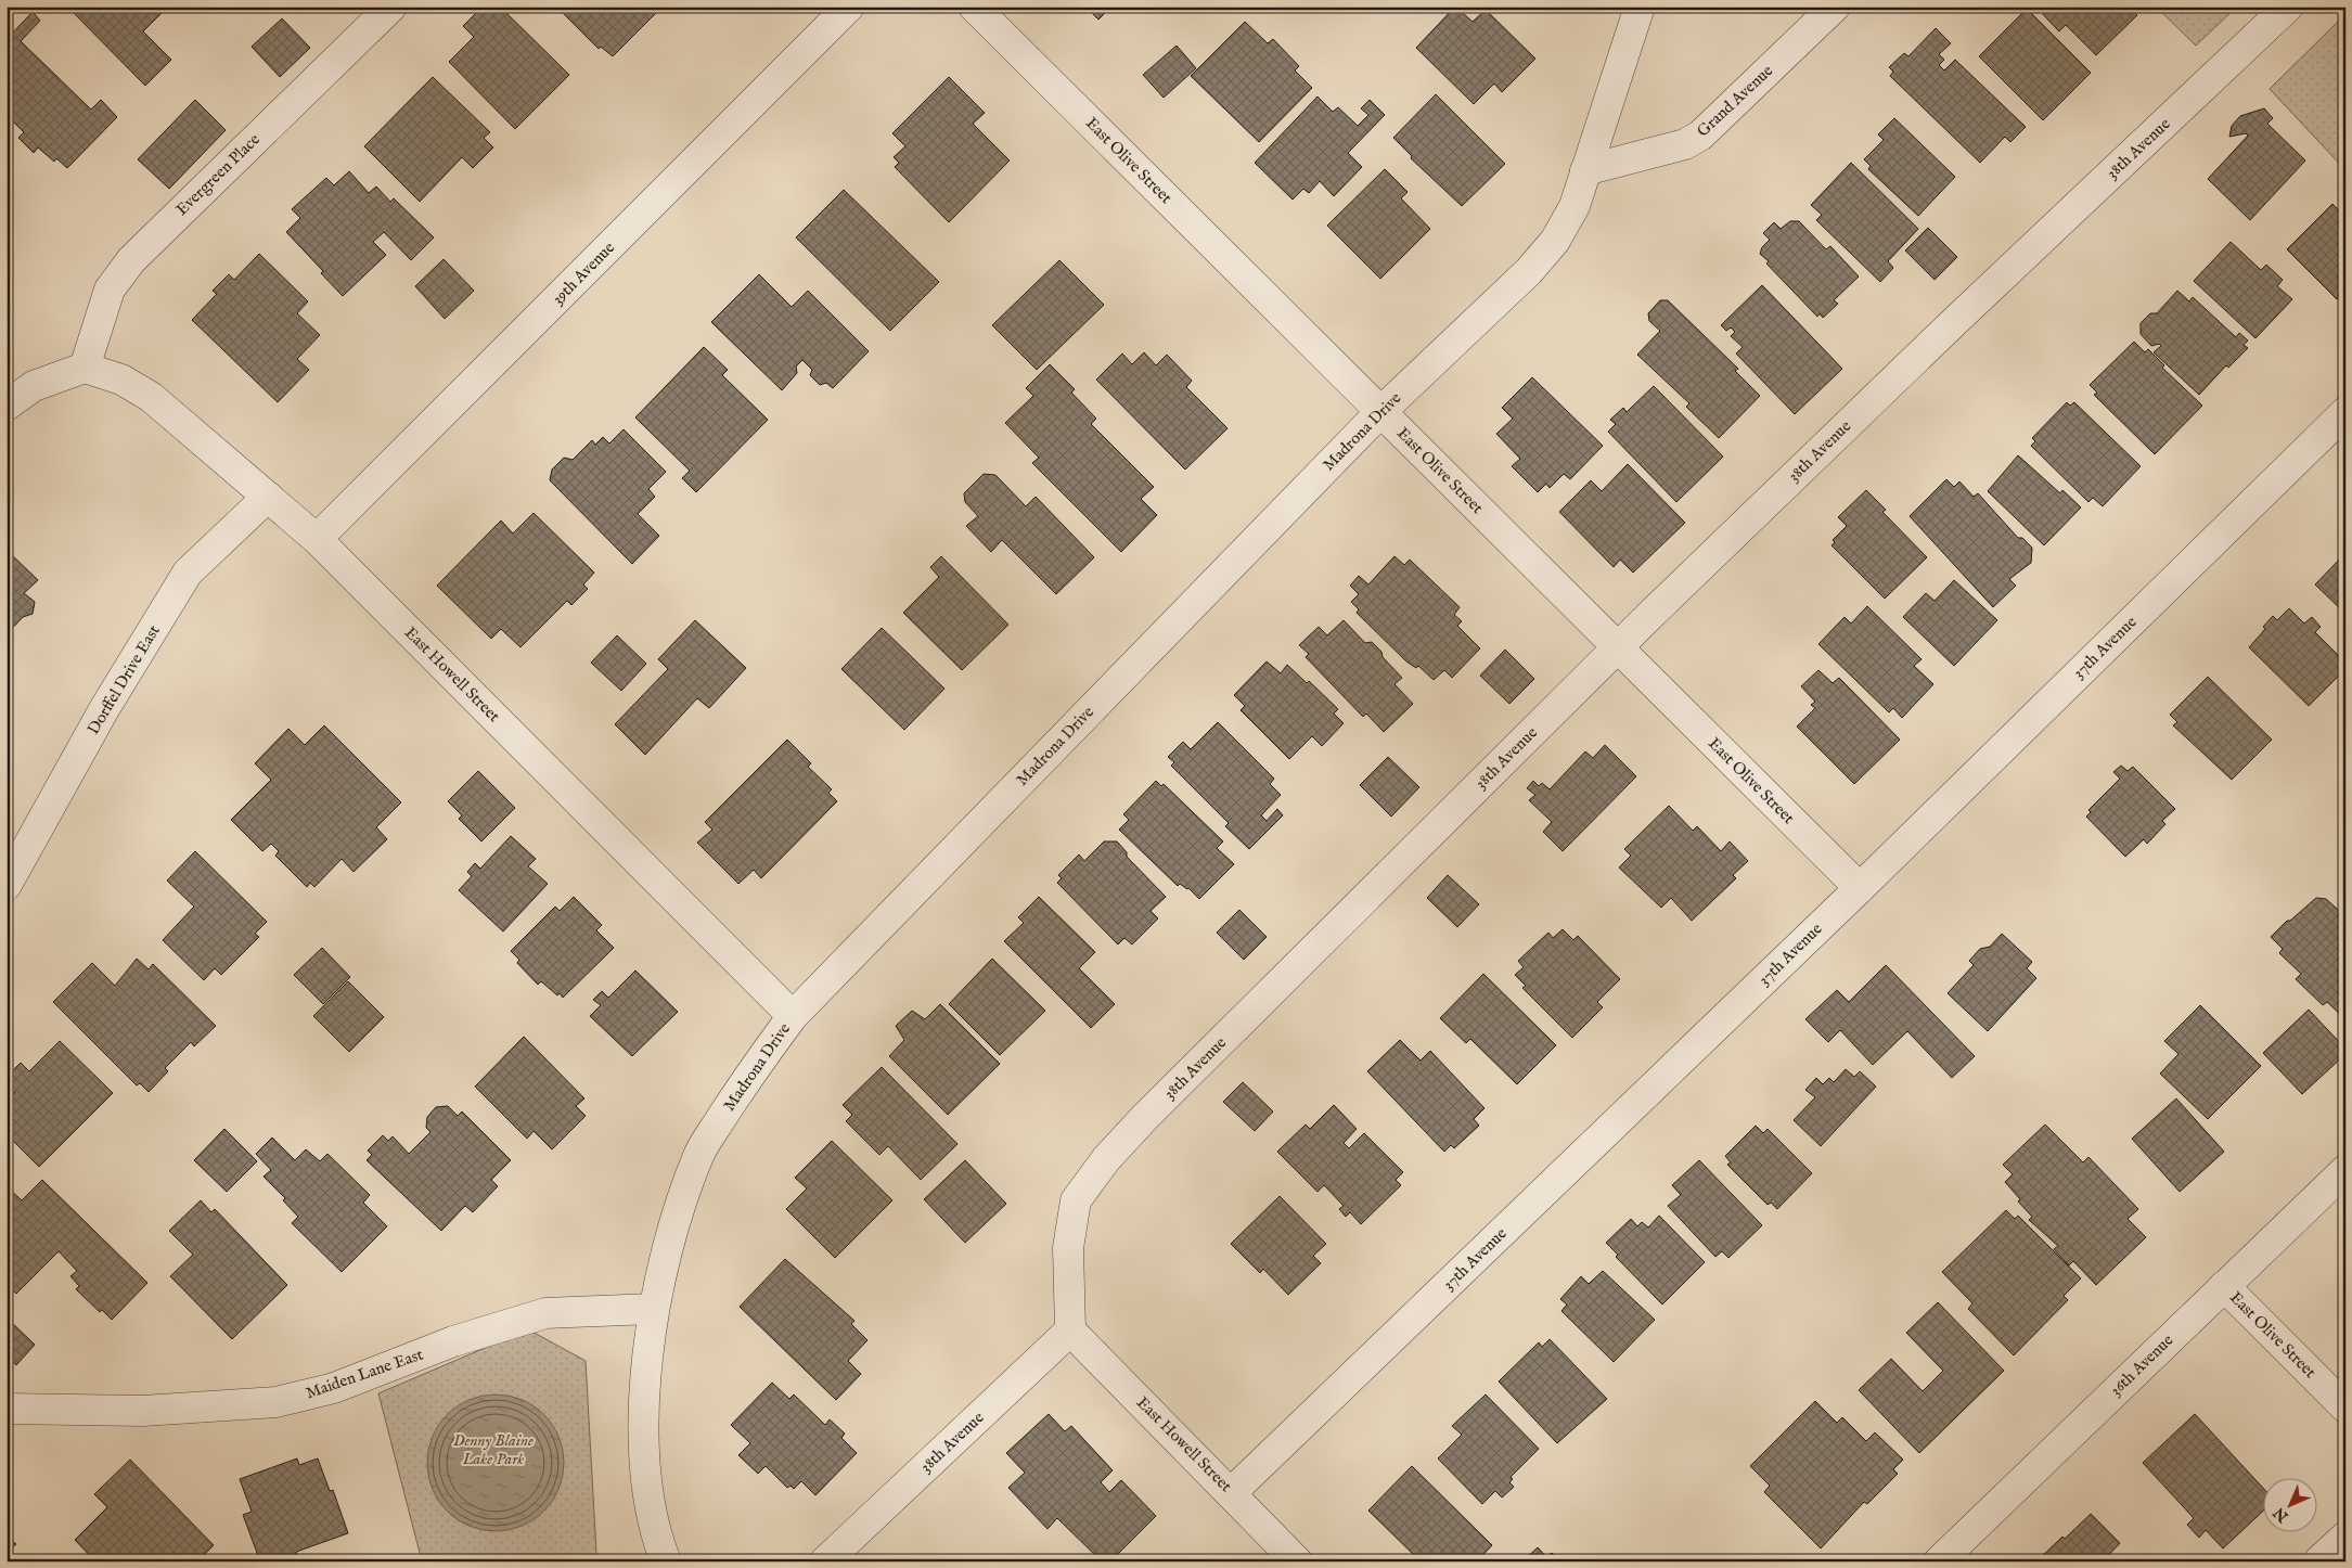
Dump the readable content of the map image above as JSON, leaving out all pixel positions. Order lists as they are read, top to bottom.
{
  "streets": {
    "street": [
      "Grand Avenue",
      "38th Avenue",
      "East Olive Street",
      "Evergreen Place",
      "39th Avenue",
      "Madrona Drive",
      "37th Avenue",
      "East Howell Street",
      "Dorffel Drive East",
      "36th Avenue",
      "Maiden Lane East"
    ]
  },
  "crossings": [
    ["Grand Avenue", "Madrona Drive"],
    ["38th Avenue", "East Olive Street"],
    ["38th Avenue", "East Howell Street"],
    ["East Olive Street", "Madrona Drive"],
    ["East Olive Street", "37th Avenue"],
    ["East Olive Street", "36th Avenue"],
    ["Evergreen Place", "East Howell Street"],
    ["39th Avenue", "East Howell Street"],
    ["Madrona Drive", "East Howell Street"],
    ["Madrona Drive", "Maiden Lane East"],
    ["37th Avenue", "East Howell Street"],
    ["East Howell Street", "Dorffel Drive East"]
  ],
  "parks": ["Denny Blaine Lake Park"],
  "north": "bottom left"
}
